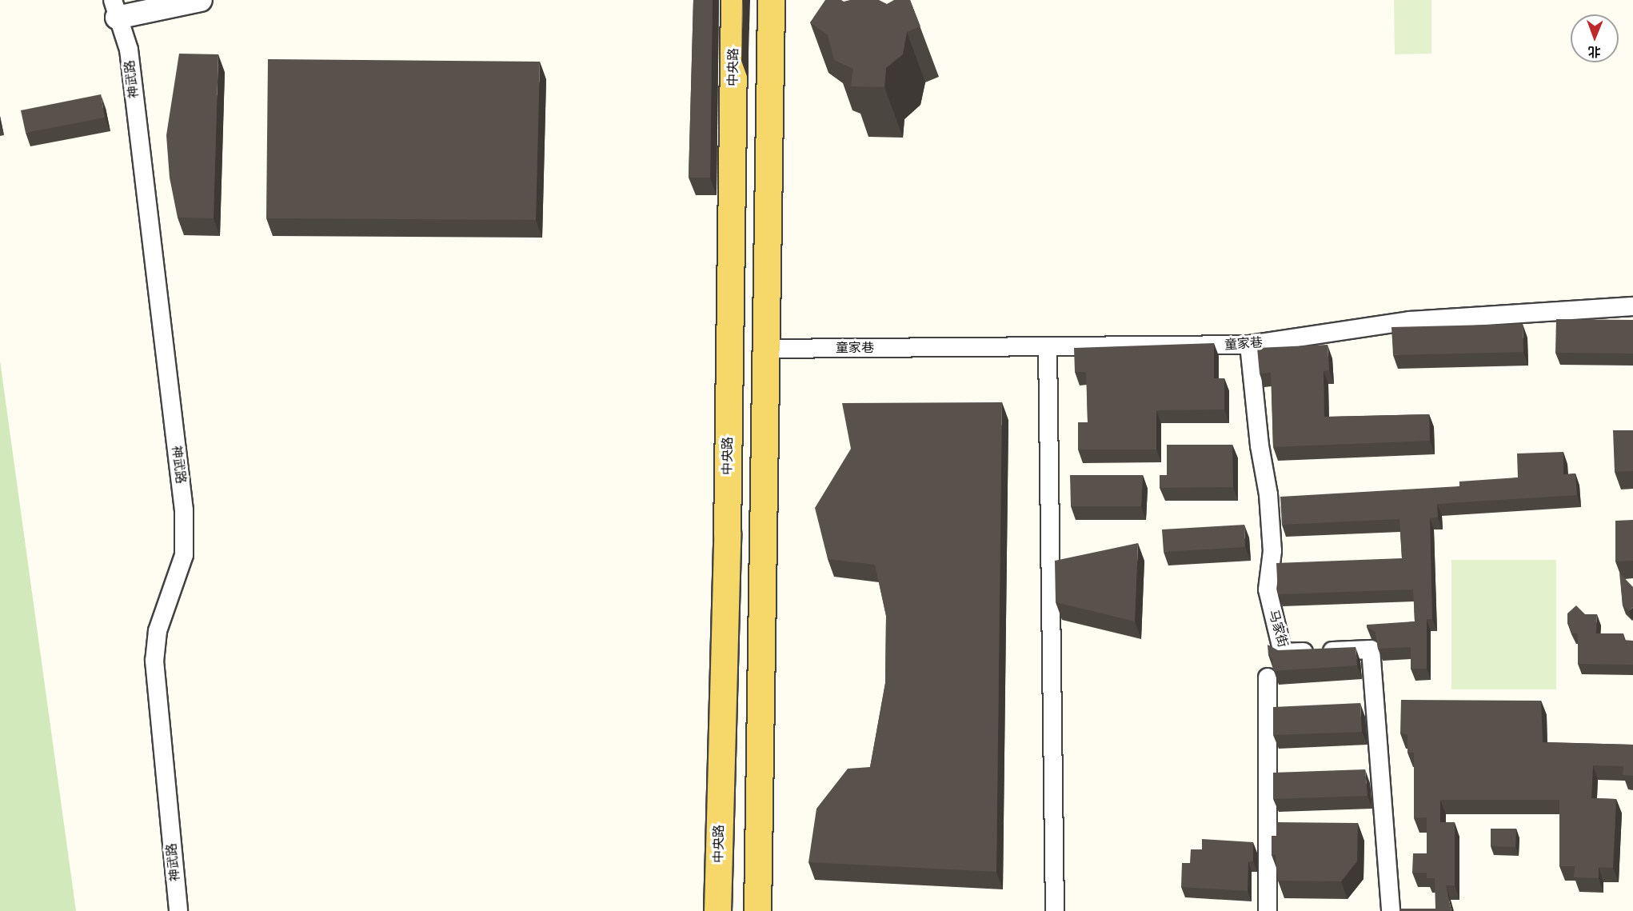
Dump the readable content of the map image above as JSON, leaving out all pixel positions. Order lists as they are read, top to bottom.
{
  "streets": {
    "main road": ["中央路"],
    "street": ["神武路", "童家巷", "马家街"]
  },
  "crossings": [
    ["童家巷", "马家街"]
  ],
  "north": "bottom"
}
